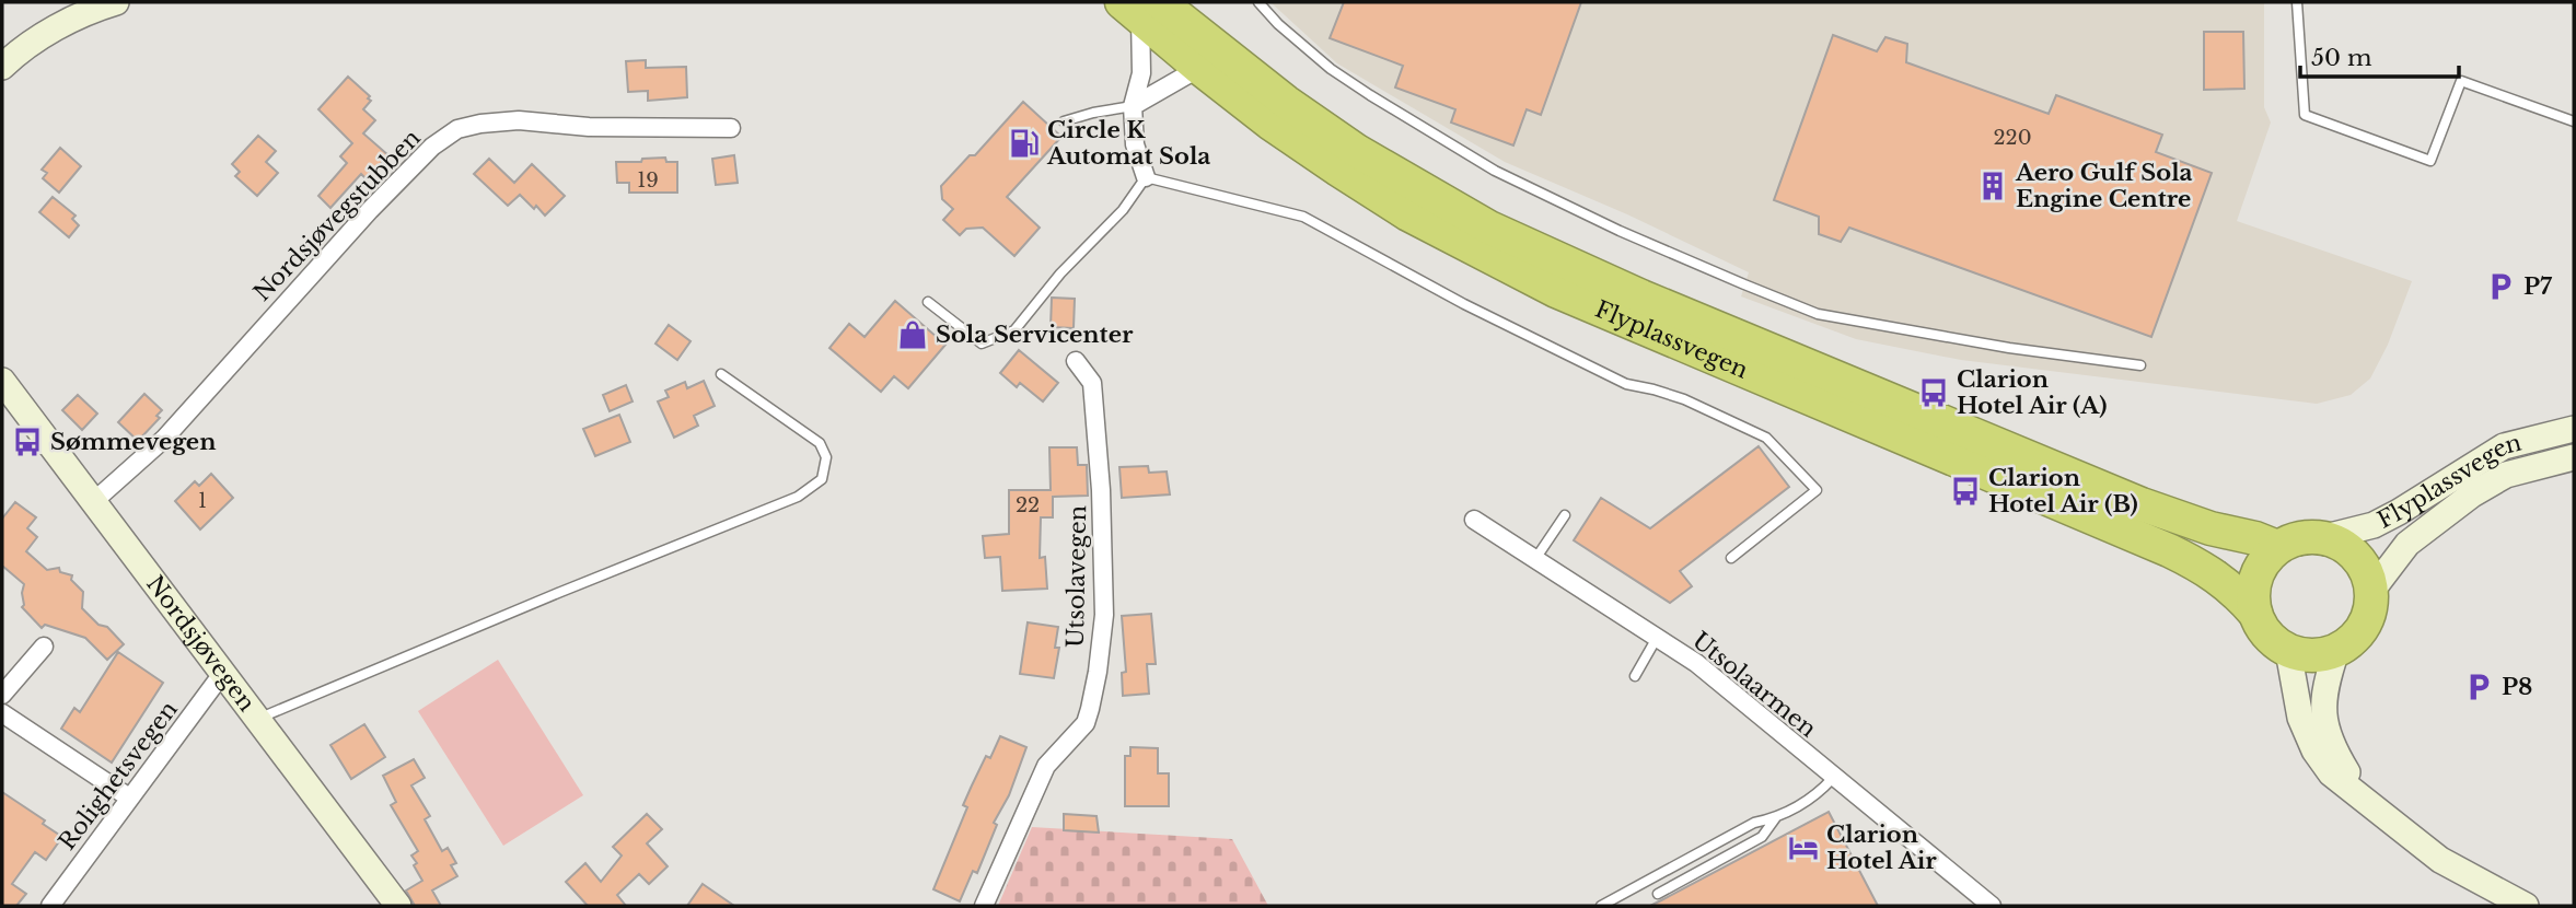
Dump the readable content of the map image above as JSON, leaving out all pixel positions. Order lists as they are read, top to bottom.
{
  "streets": {
    "highway": ["Flyplassvegen"],
    "street": [
      "Nordsjøvegstubben",
      "Utsolavegen",
      "Nordsjøvegen",
      "Utsolaarmen",
      "Rolighetsvegen"
    ]
  },
  "crossings": [
    ["Nordsjøvegstubben", "Nordsjøvegen"],
    ["Nordsjøvegen", "Rolighetsvegen"]
  ],
  "places": {
    "fuel station": ["Circle K Automat Sola"],
    "building": ["Aero Gulf Sola Engine Centre"],
    "parking": ["P7", "P8"],
    "shop": ["Sola Servicenter"],
    "bus stop": ["Clarion Hotel Air (A)", "Sømmevegen", "Clarion Hotel Air (B)"],
    "hotel": ["Clarion Hotel Air"]
  },
  "house_numbers": [
    "220",
    "19",
    "1",
    "22"
  ],
  "scale_bar": "50 m"
}
